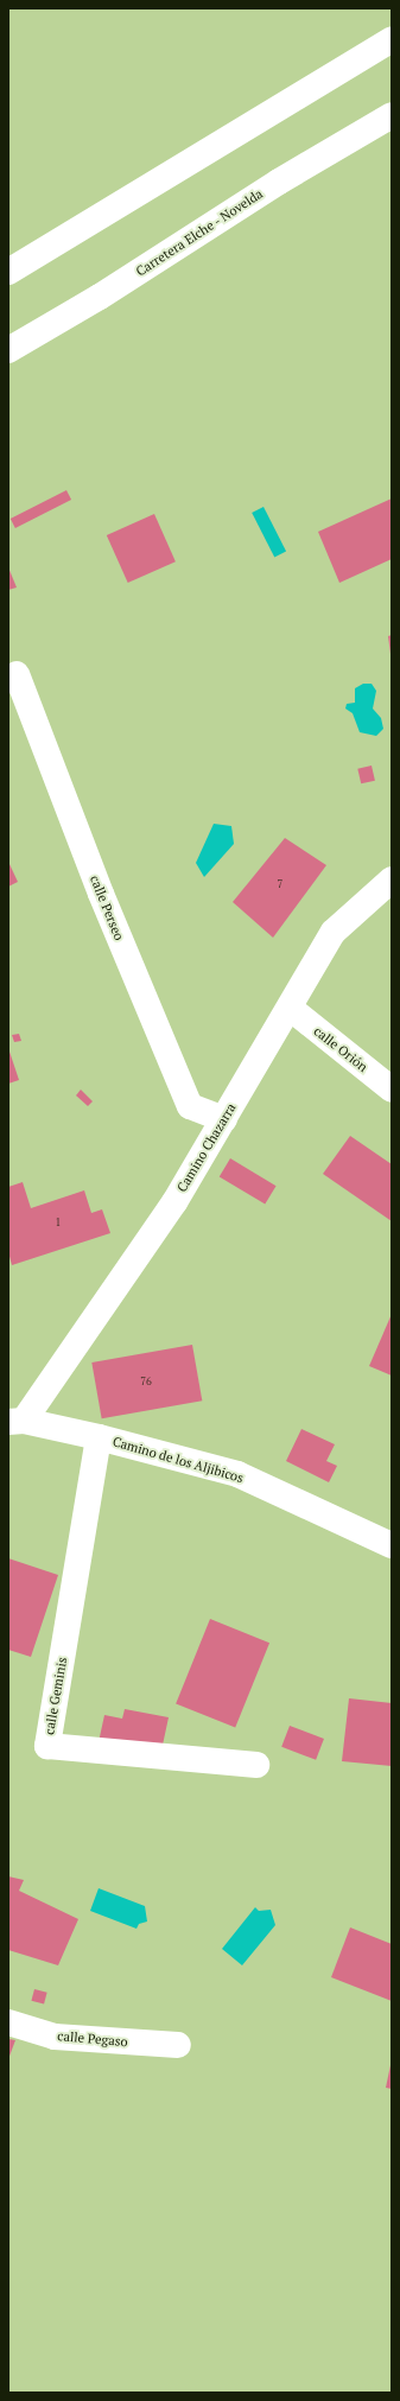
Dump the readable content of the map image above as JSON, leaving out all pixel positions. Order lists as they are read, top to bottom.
{
  "streets": {
    "street": [
      "Carretera Elche - Novelda",
      "calle Perseo",
      "calle Orión",
      "Camino Chazarra",
      "Camino de los Aljibicos",
      "calle Geminis",
      "calle Pegaso"
    ]
  },
  "crossings": [
    ["calle Perseo", "Camino Chazarra"],
    ["calle Orión", "Camino Chazarra"],
    ["Camino Chazarra", "Camino de los Aljibicos"],
    ["Camino de los Aljibicos", "calle Geminis"]
  ],
  "house_numbers": ["7", "1", "76"]
}
